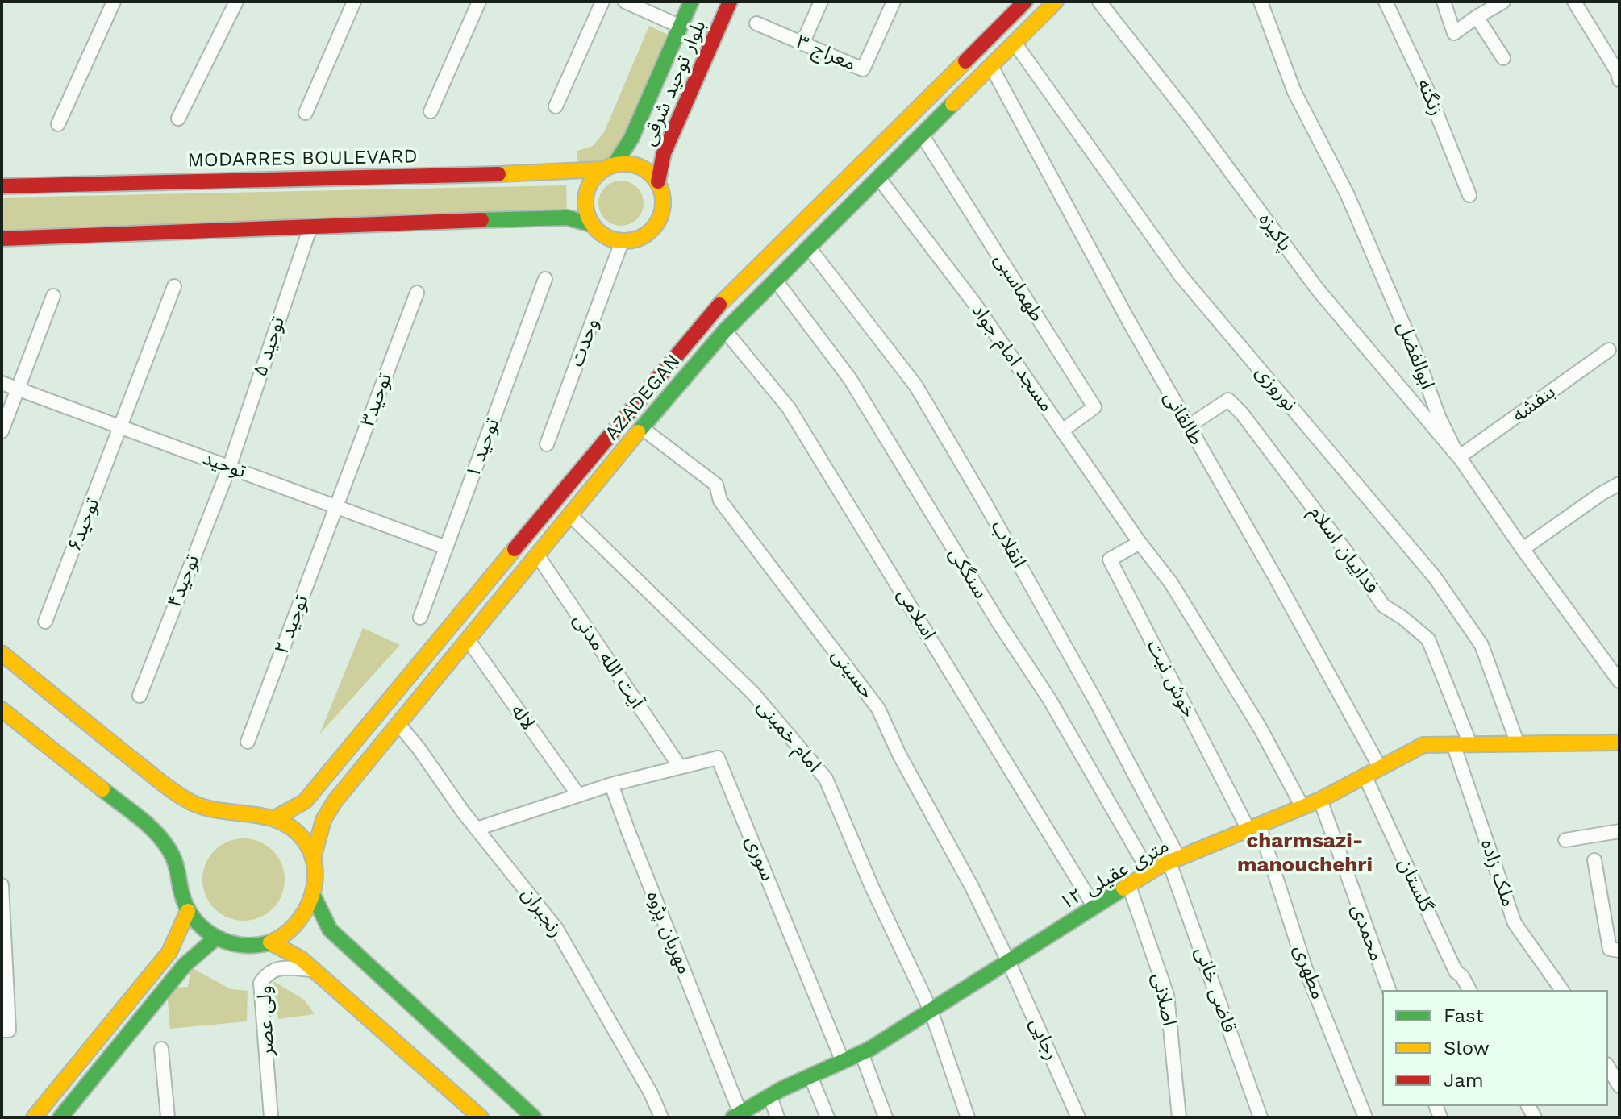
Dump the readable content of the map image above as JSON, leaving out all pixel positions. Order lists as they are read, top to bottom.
{
  "streets": {
    "main road": [
      "بلوار توحید شرقی",
      "MODARRES BOULEVARD",
      "AZADEGAN",
      "۱۲ متری عقیلی"
    ],
    "street": [
      "معراج ۳",
      "زنگنه",
      "پاکیزه",
      "طهماسبی",
      "وحدت",
      "توحید ۵",
      "ابوالفضل",
      "مسجد امام جواد",
      "نوروزی",
      "توحید۳",
      "بنفشه",
      "طالقانی",
      "توحید ۱",
      "توحید",
      "توحید۶",
      "انقلاب",
      "فداییان اسلام",
      "سنگکی",
      "توحید۴",
      "اسلامی",
      "توحید ۲",
      "آیت الله مدنی",
      "حسینی",
      "خوش نیت",
      "لاله",
      "امام خمینی",
      "سوری",
      "ملک زاده",
      "گلستان",
      "رنجبران",
      "مهربان پژوه",
      "محمدی",
      "مطهری",
      "قاضی خانی",
      "اصلانی",
      "ولی عصر",
      "رجایی"
    ]
  },
  "crossings": [
    ["بلوار توحید شرقی", "MODARRES BOULEVARD"],
    ["بلوار توحید شرقی", "وحدت"],
    ["MODARRES BOULEVARD", "وحدت"],
    ["پاکیزه", "ابوالفضل"],
    ["پاکیزه", "بنفشه"],
    ["طهماسبی", "مسجد امام جواد"],
    ["طهماسبی", "AZADEGAN"],
    ["توحید ۵", "توحید"],
    ["توحید ۵", "توحید۴"],
    ["ابوالفضل", "بنفشه"],
    ["مسجد امام جواد", "AZADEGAN"],
    ["مسجد امام جواد", "خوش نیت"],
    ["مسجد امام جواد", "۱۲ متری عقیلی"],
    ["نوروزی", "AZADEGAN"],
    ["نوروزی", "۱۲ متری عقیلی"],
    ["AZADEGAN", "طالقانی"],
    ["AZADEGAN", "انقلاب"],
    ["AZADEGAN", "سنگکی"],
    ["AZADEGAN", "اسلامی"],
    ["AZADEGAN", "آیت الله مدنی"],
    ["AZADEGAN", "حسینی"],
    ["AZADEGAN", "لاله"],
    ["AZADEGAN", "امام خمینی"],
    ["AZADEGAN", "رنجبران"],
    ["توحید۳", "توحید"],
    ["توحید۳", "توحید ۲"],
    ["طالقانی", "فداییان اسلام"],
    ["طالقانی", "۱۲ متری عقیلی"],
    ["توحید ۱", "توحید"],
    ["توحید", "توحید۶"],
    ["توحید", "توحید۴"],
    ["توحید", "توحید ۲"],
    ["انقلاب", "۱۲ متری عقیلی"],
    ["انقلاب", "قاضی خانی"],
    ["فداییان اسلام", "۱۲ متری عقیلی"],
    ["سنگکی", "۱۲ متری عقیلی"],
    ["اسلامی", "۱۲ متری عقیلی"],
    ["آیت الله مدنی", "سوری"],
    ["حسینی", "۱۲ متری عقیلی"],
    ["حسینی", "رجایی"],
    ["خوش نیت", "۱۲ متری عقیلی"],
    ["خوش نیت", "مطهری"],
    ["امام خمینی", "۱۲ متری عقیلی"],
    ["سوری", "۱۲ متری عقیلی"],
    ["سوری", "مهربان پژوه"],
    ["ملک زاده", "۱۲ متری عقیلی"],
    ["۱۲ متری عقیلی", "گلستان"],
    ["۱۲ متری عقیلی", "مهربان پژوه"],
    ["۱۲ متری عقیلی", "محمدی"],
    ["۱۲ متری عقیلی", "مطهری"],
    ["۱۲ متری عقیلی", "قاضی خانی"],
    ["۱۲ متری عقیلی", "اصلانی"],
    ["۱۲ متری عقیلی", "رجایی"]
  ],
  "districts": ["charmsazi- manouchehri"],
  "legend": ["Fast", "Slow", "Jam"]
}
